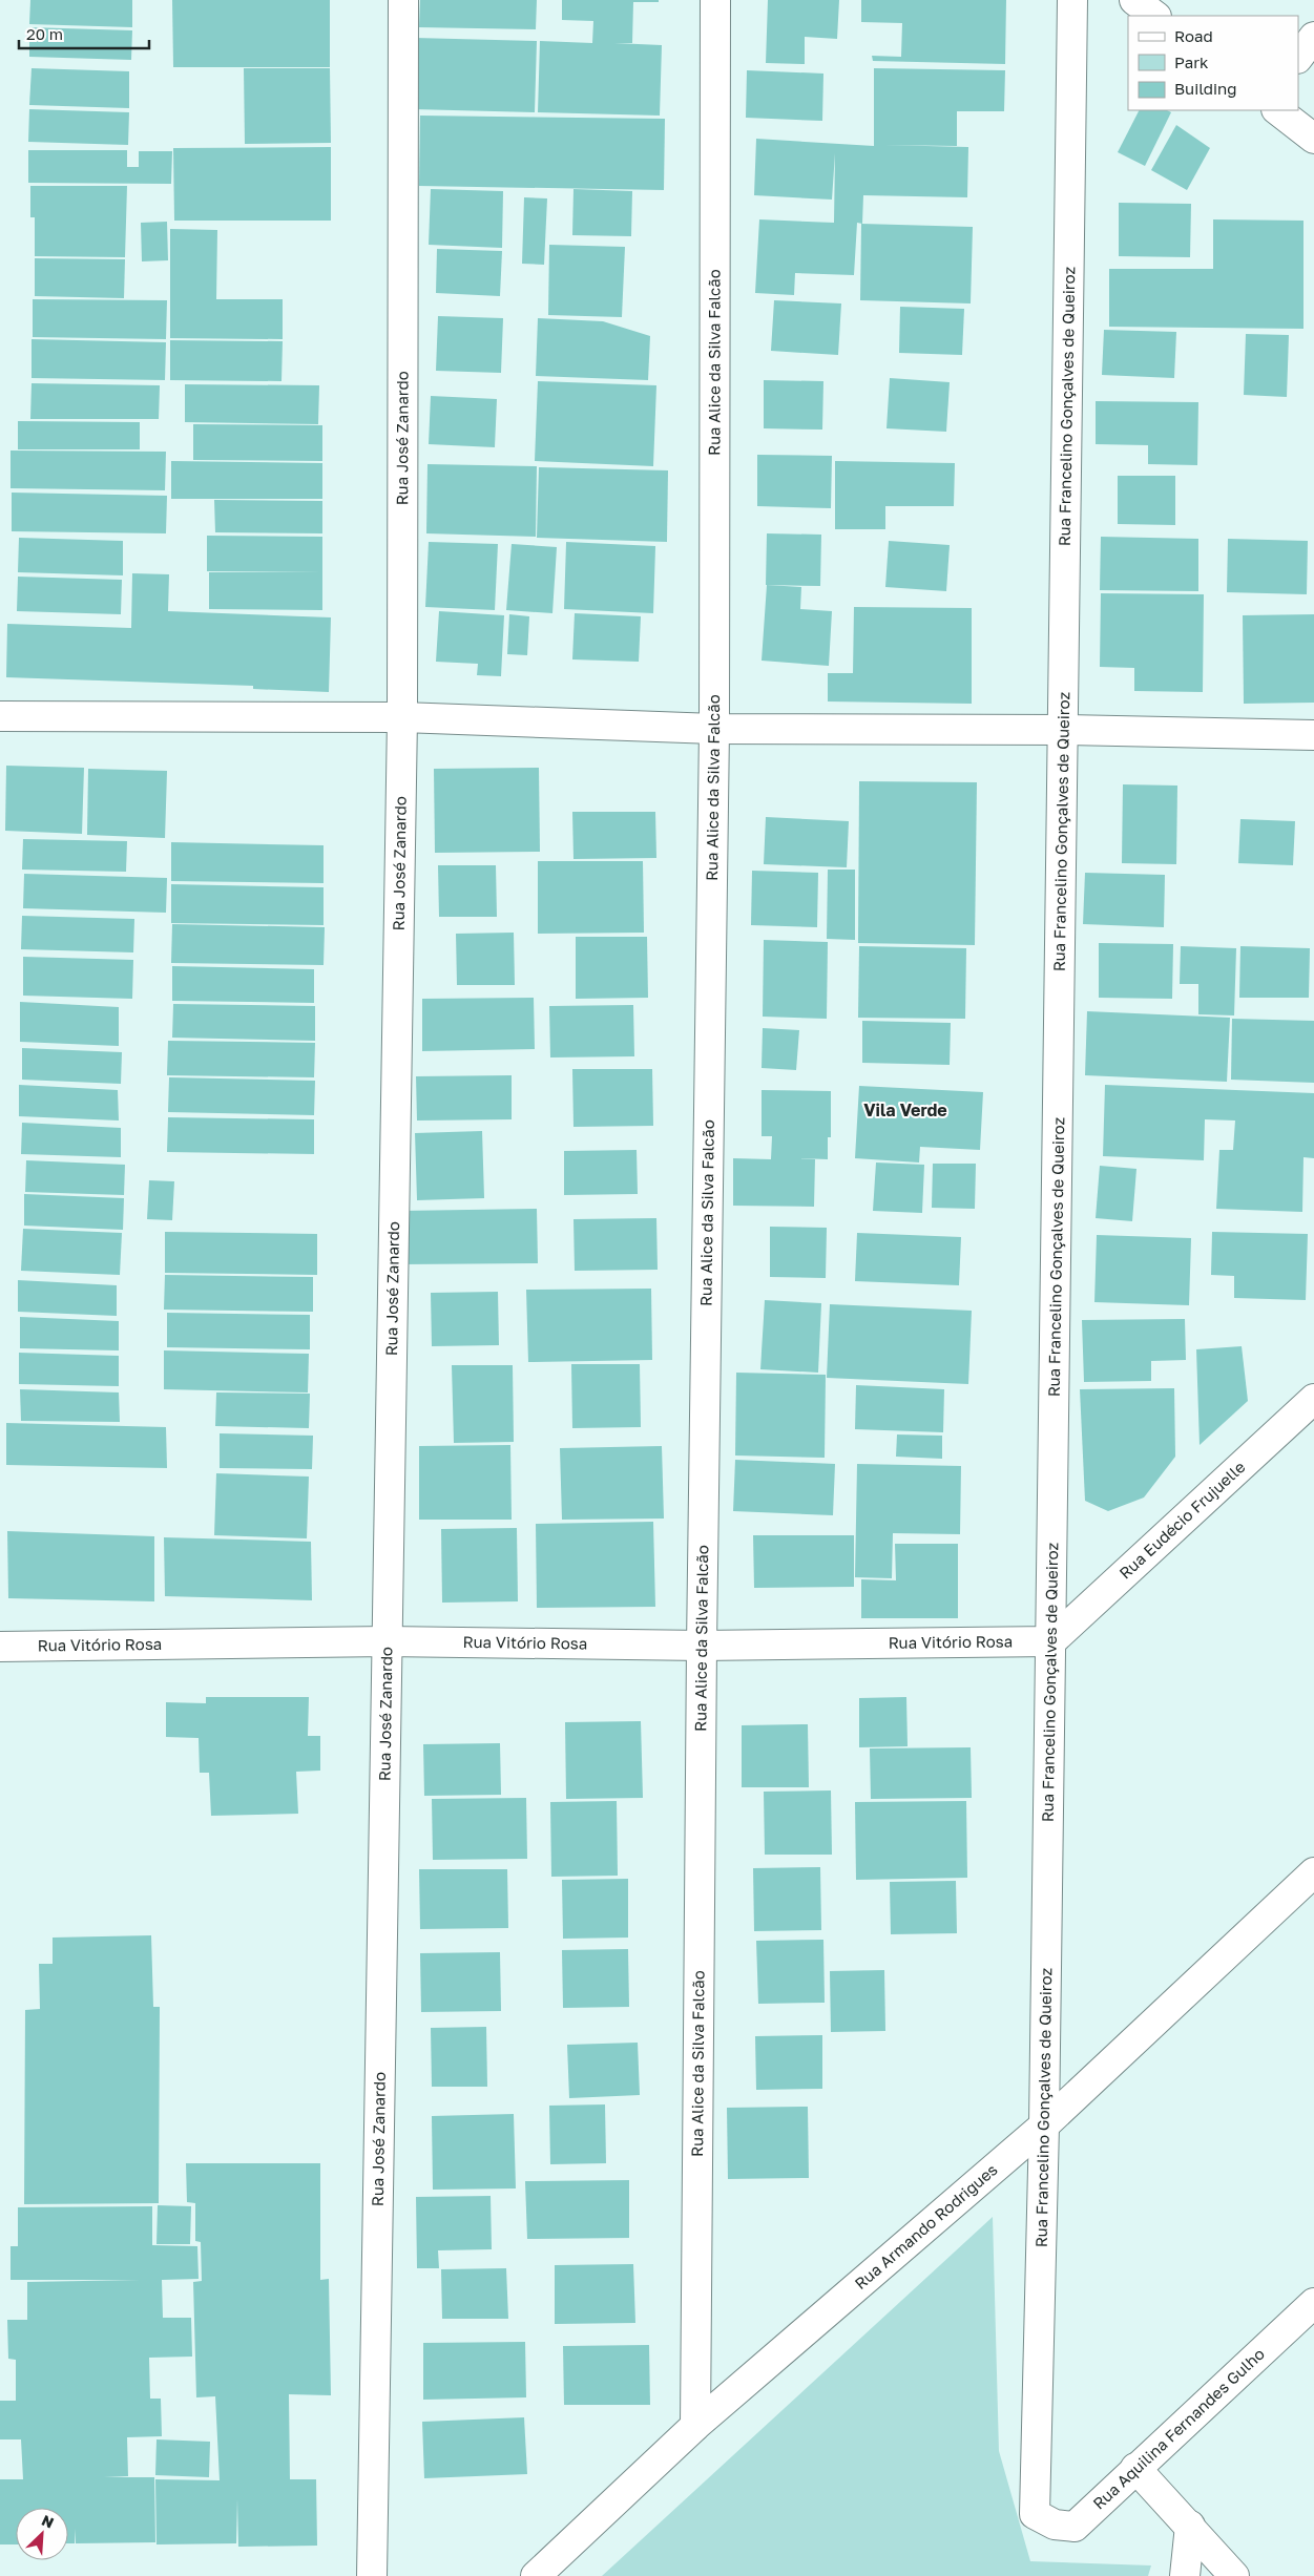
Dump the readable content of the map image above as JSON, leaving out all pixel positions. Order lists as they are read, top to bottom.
{
  "streets": {
    "street": [
      "Rua Alice da Silva Falcão",
      "Rua Francelino Gonçalves de Queiroz",
      "Rua José Zanardo",
      "Rua Eudécio Frujuelle",
      "Rua Vitório Rosa",
      "Rua Armando Rodrigues",
      "Rua Aquilina Fernandes Gulho"
    ]
  },
  "crossings": [
    ["Rua Alice da Silva Falcão", "Rua Vitório Rosa"],
    ["Rua Alice da Silva Falcão", "Rua Armando Rodrigues"],
    ["Rua Francelino Gonçalves de Queiroz", "Rua Eudécio Frujuelle"],
    ["Rua Francelino Gonçalves de Queiroz", "Rua Vitório Rosa"],
    ["Rua Francelino Gonçalves de Queiroz", "Rua Armando Rodrigues"],
    ["Rua Francelino Gonçalves de Queiroz", "Rua Aquilina Fernandes Gulho"],
    ["Rua José Zanardo", "Rua Vitório Rosa"],
    ["Rua Eudécio Frujuelle", "Rua Vitório Rosa"]
  ],
  "districts": ["Vila Verde"],
  "legend": ["Road", "Park", "Building"],
  "scale_bar": "20 m",
  "north": "top right"
}
